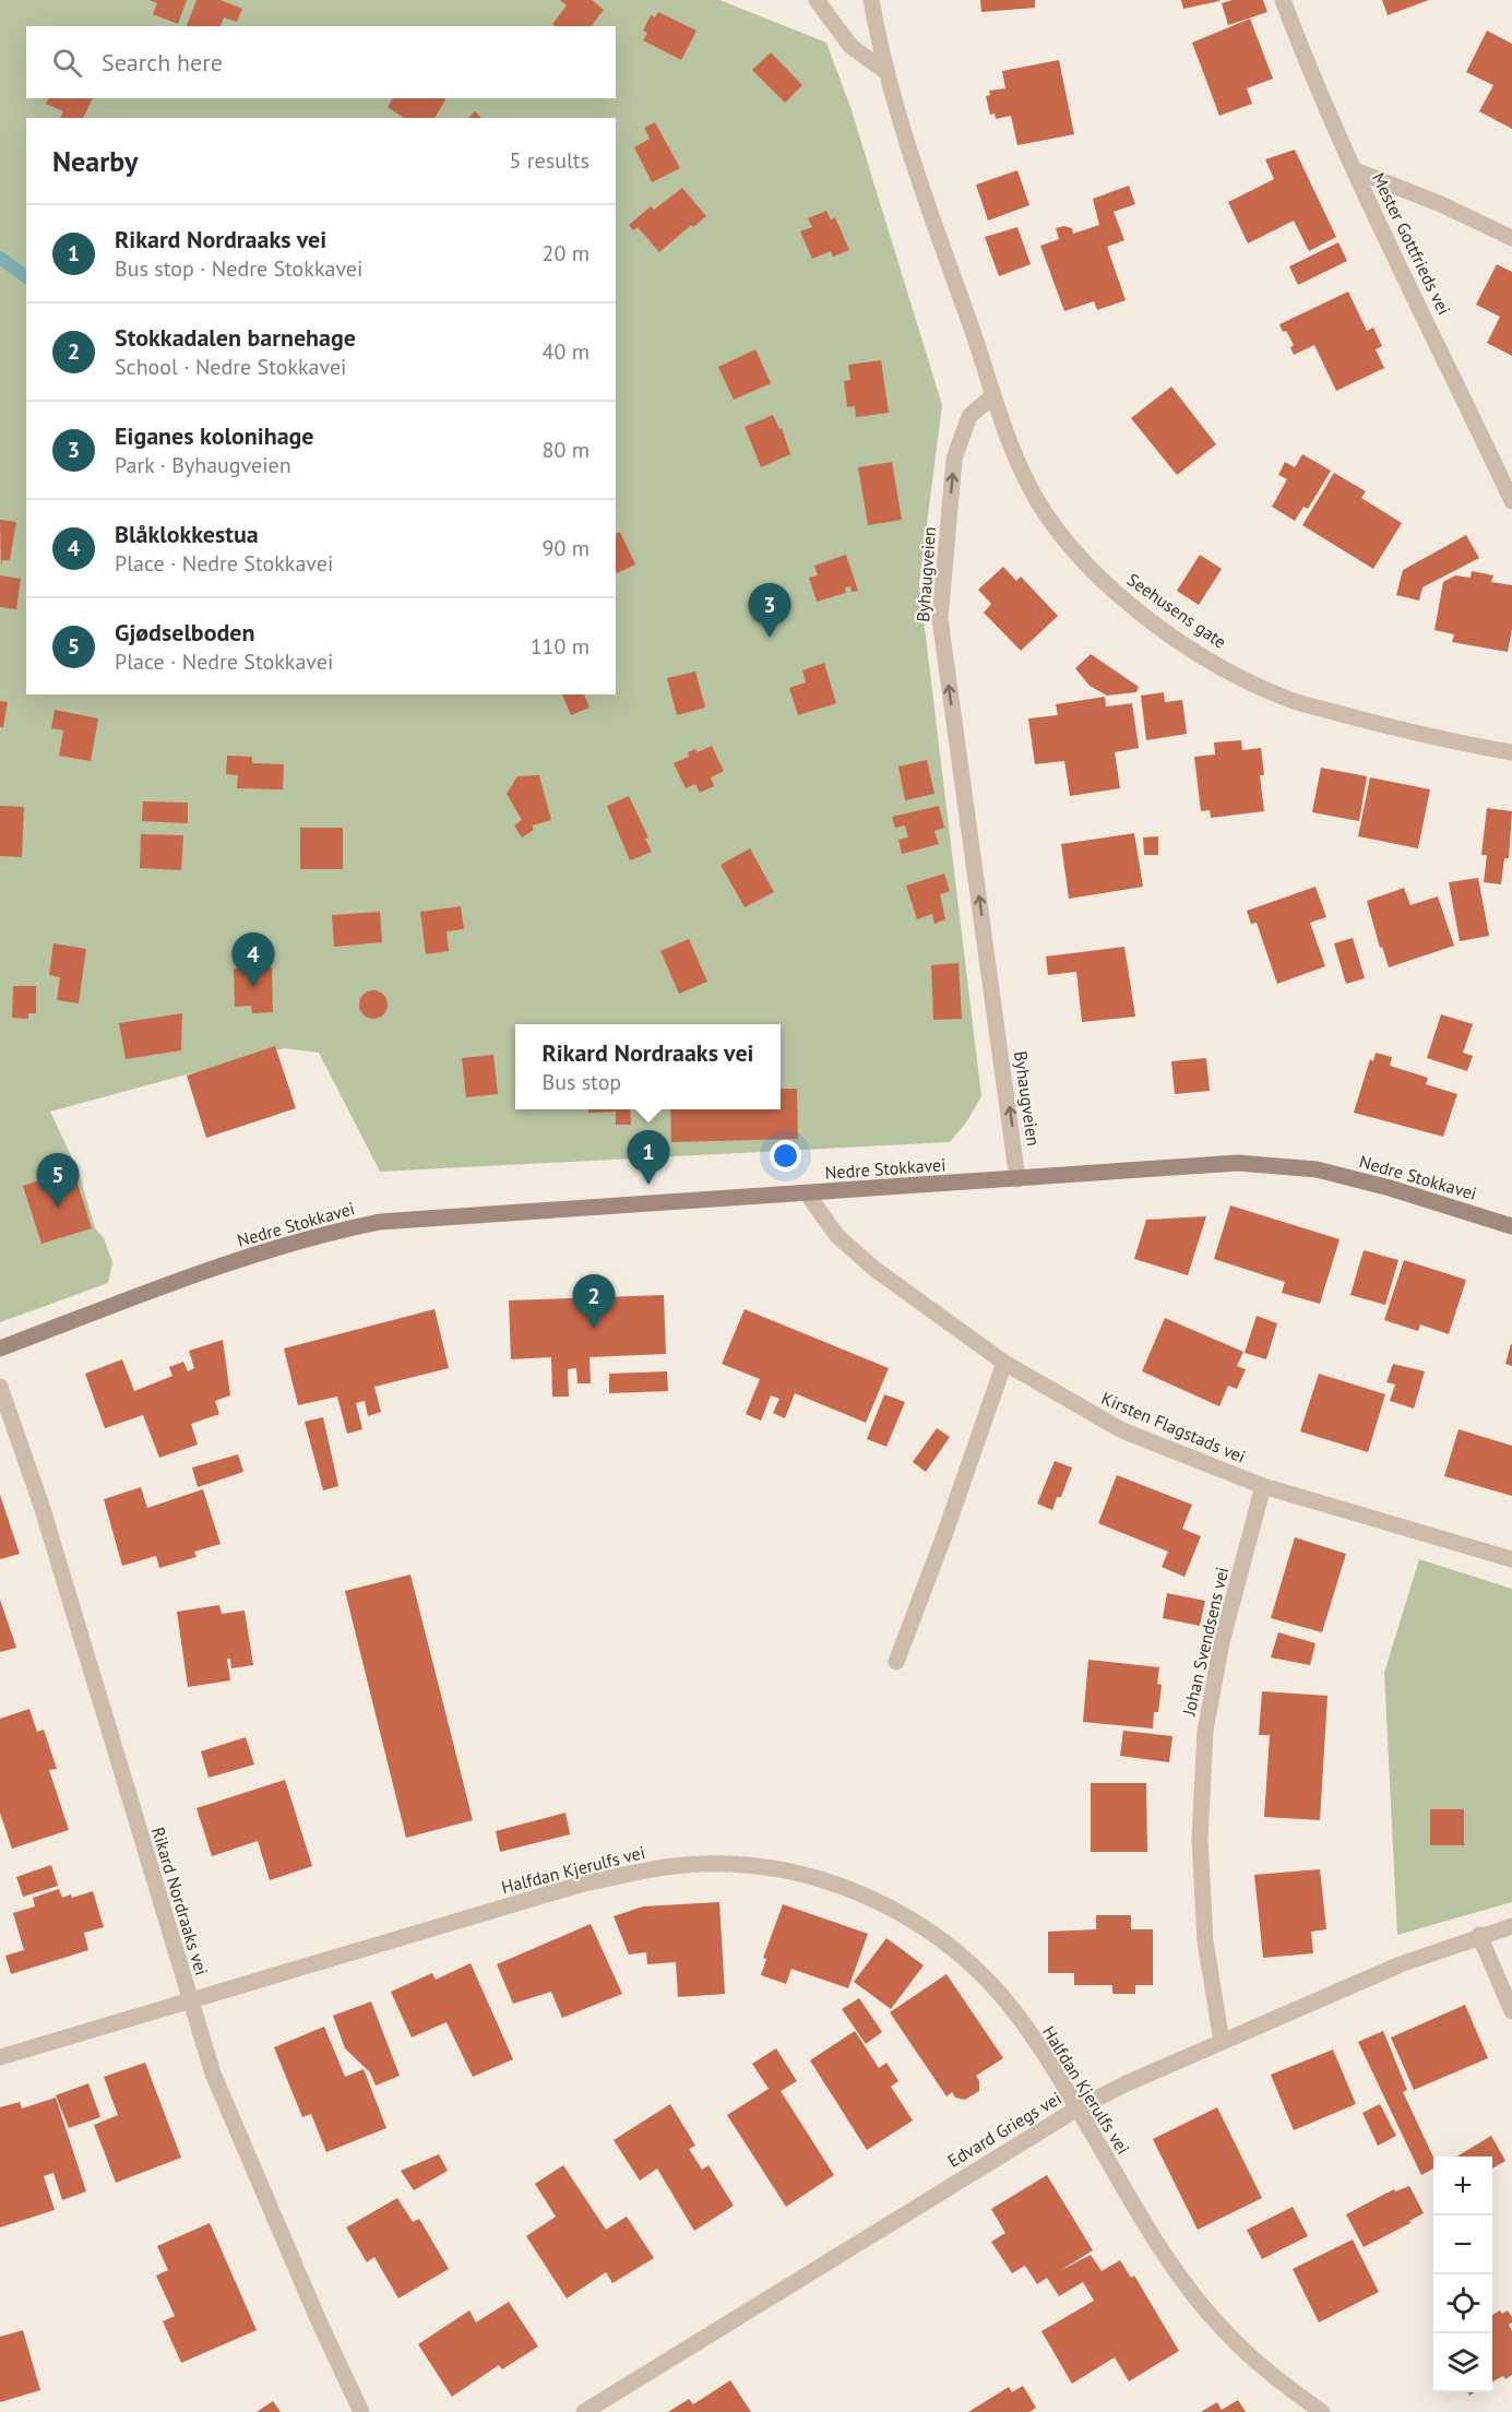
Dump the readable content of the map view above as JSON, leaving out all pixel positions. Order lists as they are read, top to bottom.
{
  "streets": {
    "main road": ["Nedre Stokkavei"],
    "street": [
      "Mester Gottfrieds vei",
      "Byhaugveien",
      "Seehusens gate",
      "Kirsten Flagstads vei",
      "Johan Svendsens vei",
      "Halfdan Kjerulfs vei",
      "Rikard Nordraaks vei",
      "Edvard Griegs vei"
    ]
  },
  "crossings": [
    ["Byhaugveien", "Seehusens gate"],
    ["Byhaugveien", "Nedre Stokkavei"],
    ["Nedre Stokkavei", "Kirsten Flagstads vei"],
    ["Kirsten Flagstads vei", "Johan Svendsens vei"],
    ["Johan Svendsens vei", "Edvard Griegs vei"],
    ["Halfdan Kjerulfs vei", "Rikard Nordraaks vei"],
    ["Halfdan Kjerulfs vei", "Edvard Griegs vei"]
  ],
  "one_way": ["Byhaugveien"],
  "page": {
    "search": "Search here",
    "heading": ["Nearby", "5 results"],
    "list": [
      {
        "mark": "1",
        "name": "Rikard Nordraaks vei",
        "note": "Bus stop · Nedre Stokkavei",
        "value": "20 m"
      },
      {
        "mark": "2",
        "name": "Stokkadalen barnehage",
        "note": "School · Nedre Stokkavei",
        "value": "40 m"
      },
      {
        "mark": "3",
        "name": "Eiganes kolonihage",
        "note": "Park · Byhaugveien",
        "value": "80 m"
      },
      {
        "mark": "4",
        "name": "Blåklokkestua",
        "note": "Place · Nedre Stokkavei",
        "value": "90 m"
      },
      {
        "mark": "5",
        "name": "Gjødselboden",
        "note": "Place · Nedre Stokkavei",
        "value": "110 m"
      }
    ],
    "pins": [
      "3",
      "4",
      "1",
      "5",
      "2"
    ],
    "popup": ["Rikard Nordraaks vei", "Bus stop"],
    "map_buttons": ["+", "−"]
  }
}
